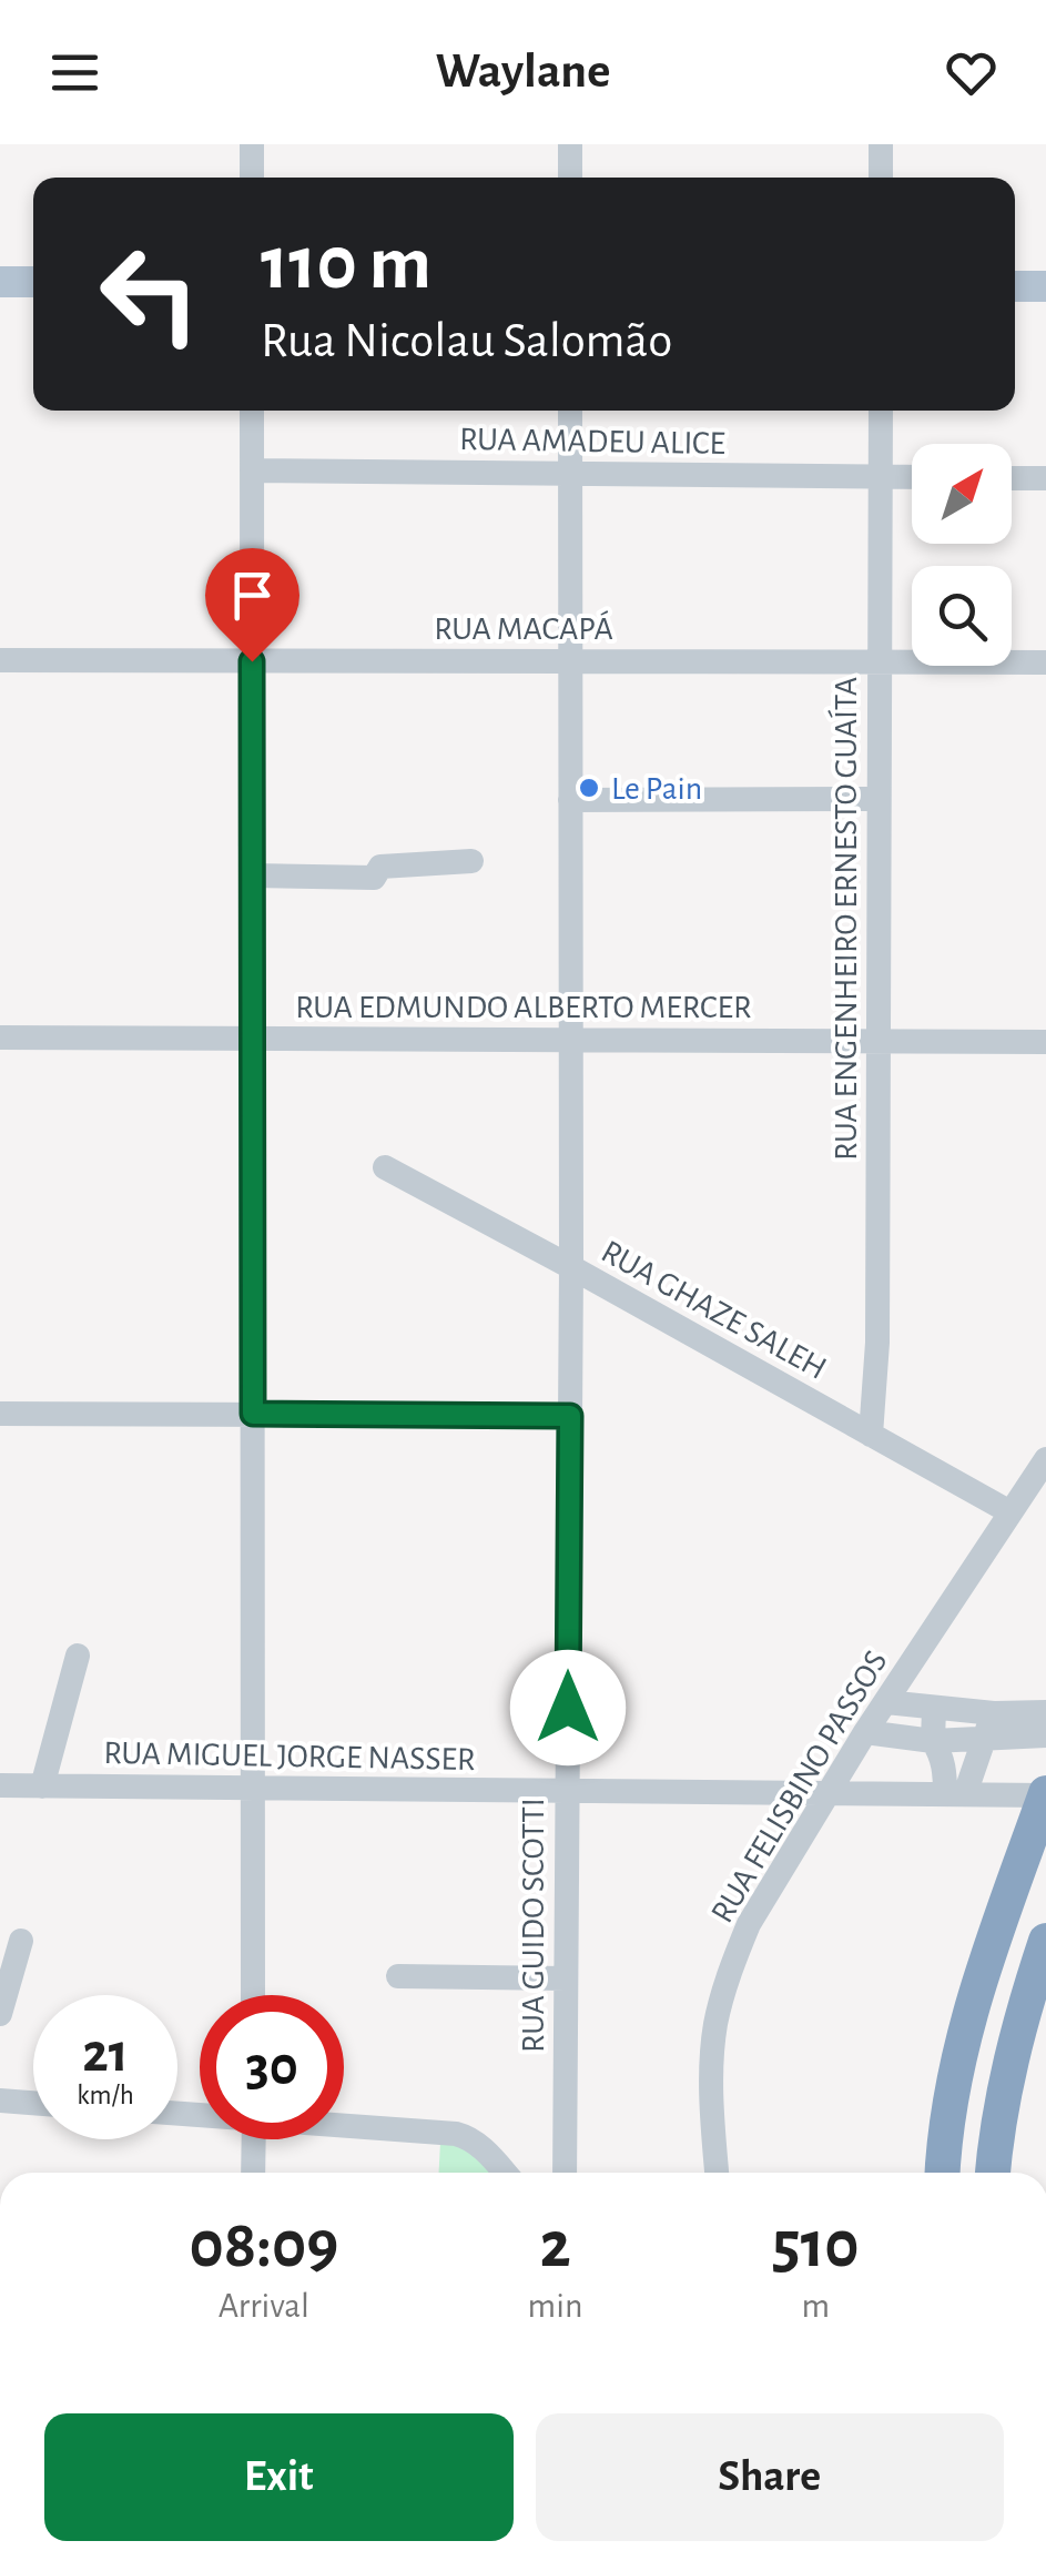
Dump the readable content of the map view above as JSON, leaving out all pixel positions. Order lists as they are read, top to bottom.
{
  "streets": {
    "street": [
      "RUA AMADEU ALICE",
      "RUA MACAPÁ",
      "RUA ENGENHEIRO ERNESTO GUAÍTA",
      "RUA EDMUNDO ALBERTO MERCER",
      "RUA GHAZE SALEH",
      "RUA MIGUEL JORGE NASSER",
      "RUA FELISBINO PASSOS",
      "RUA GUIDO SCOTTI"
    ]
  },
  "crossings": [
    ["RUA AMADEU ALICE", "RUA ENGENHEIRO ERNESTO GUAÍTA"],
    ["RUA AMADEU ALICE", "RUA GUIDO SCOTTI"],
    ["RUA MACAPÁ", "RUA ENGENHEIRO ERNESTO GUAÍTA"],
    ["RUA MACAPÁ", "RUA GUIDO SCOTTI"],
    ["RUA ENGENHEIRO ERNESTO GUAÍTA", "RUA EDMUNDO ALBERTO MERCER"],
    ["RUA ENGENHEIRO ERNESTO GUAÍTA", "RUA GHAZE SALEH"],
    ["RUA EDMUNDO ALBERTO MERCER", "RUA GUIDO SCOTTI"],
    ["RUA GHAZE SALEH", "RUA FELISBINO PASSOS"],
    ["RUA GHAZE SALEH", "RUA GUIDO SCOTTI"],
    ["RUA MIGUEL JORGE NASSER", "RUA FELISBINO PASSOS"],
    ["RUA MIGUEL JORGE NASSER", "RUA GUIDO SCOTTI"]
  ],
  "places": ["Le Pain"],
  "north": "top right",
  "page": {
    "header": "Waylane",
    "turn": ["110 m", "Rua Nicolau Salomão"],
    "speed": "21 km/h",
    "limit": "30",
    "eta": [
      "08:09",
      "Arrival",
      "2",
      "min",
      "510",
      "m"
    ],
    "buttons": ["Exit", "Share"]
  }
}
